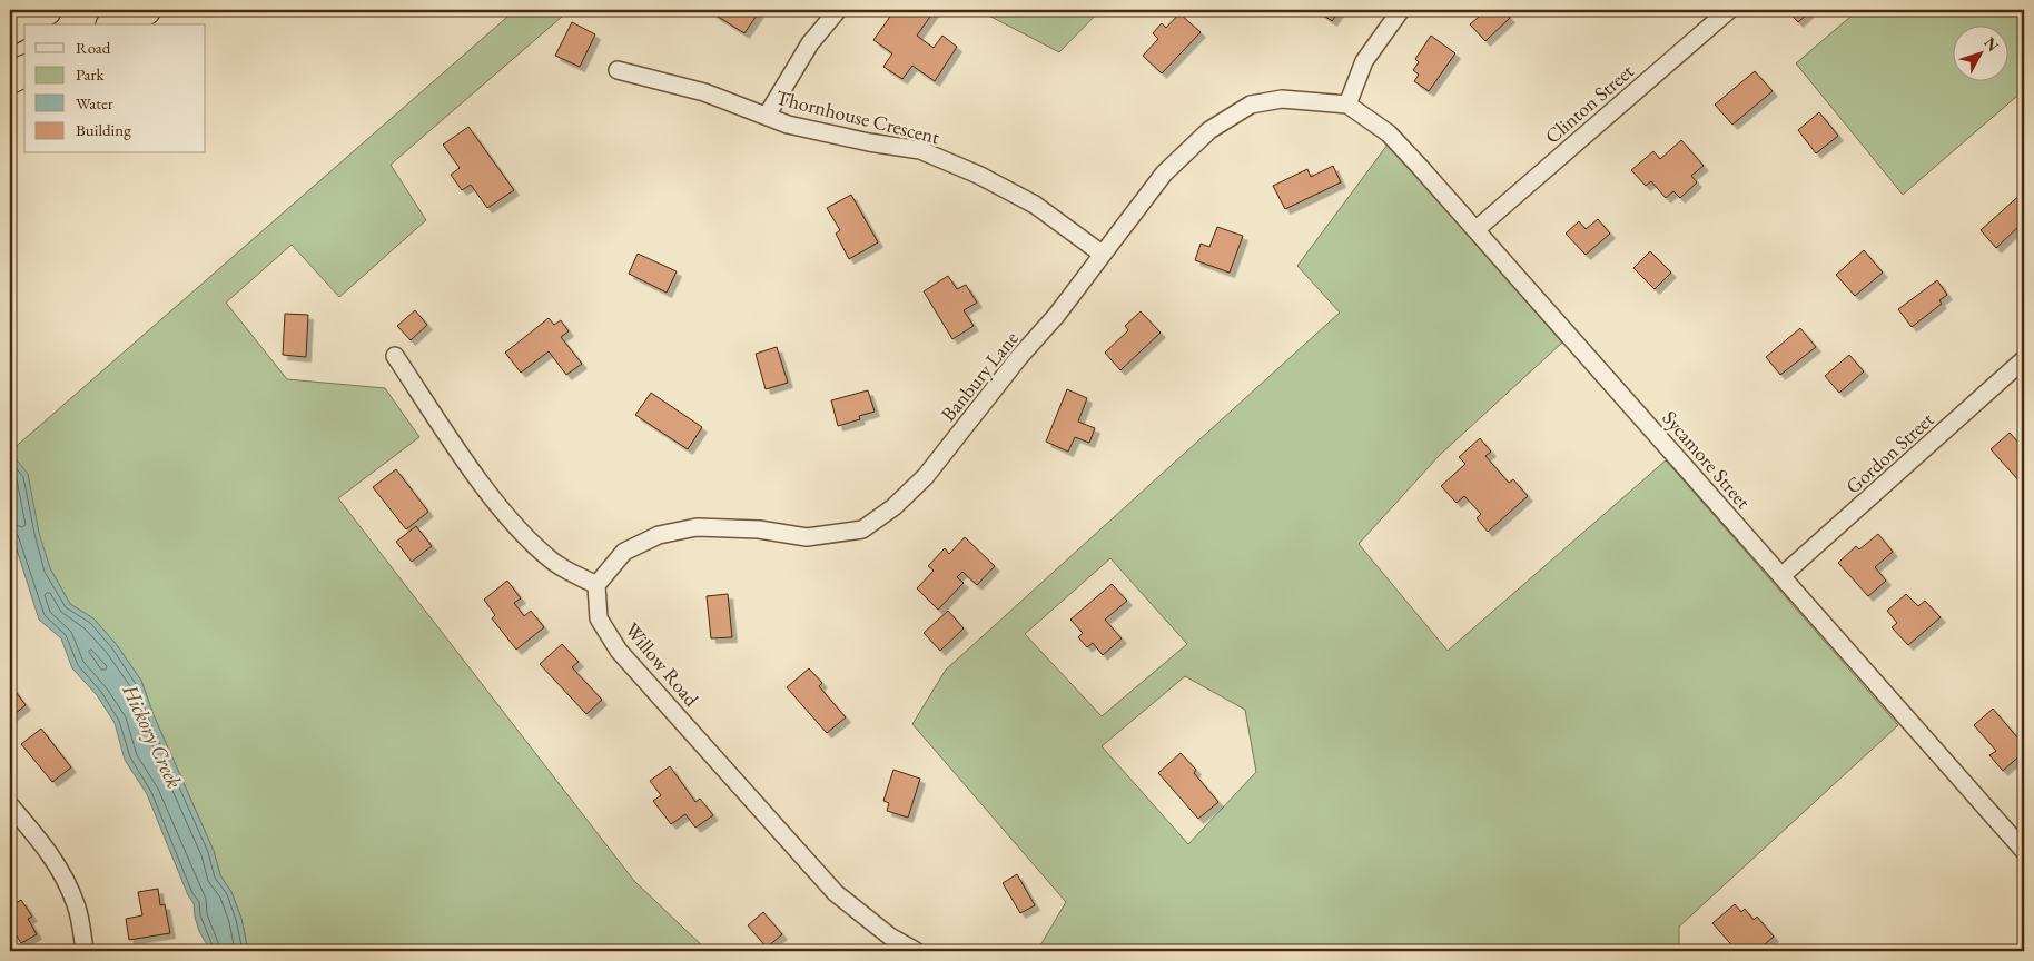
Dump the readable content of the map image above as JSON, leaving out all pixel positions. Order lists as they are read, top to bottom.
{
  "streets": {
    "street": [
      "Clinton Street",
      "Thornhouse Crescent",
      "Banbury Lane",
      "Gordon Street",
      "Sycamore Street",
      "Willow Road"
    ]
  },
  "crossings": [
    ["Clinton Street", "Sycamore Street"],
    ["Thornhouse Crescent", "Banbury Lane"],
    ["Banbury Lane", "Sycamore Street"],
    ["Banbury Lane", "Willow Road"],
    ["Gordon Street", "Sycamore Street"]
  ],
  "water": ["Hickory Creek"],
  "legend": [
    "Road",
    "Park",
    "Water",
    "Building"
  ],
  "north": "top right"
}
